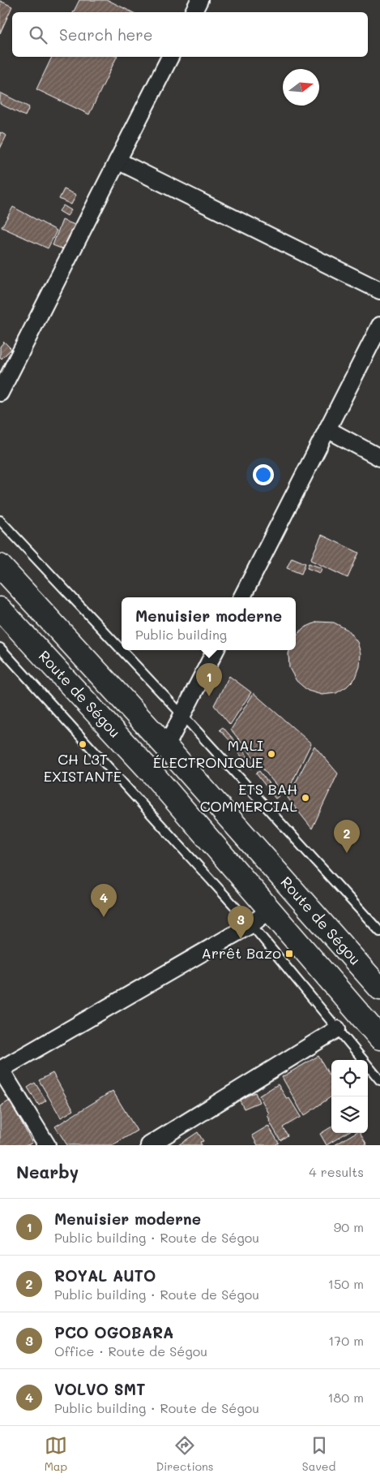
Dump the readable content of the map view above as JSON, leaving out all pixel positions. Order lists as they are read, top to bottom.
{
  "streets": {
    "highway": ["Route de Ségou"]
  },
  "places": {
    "other": ["CH L3T EXISTANTE", "MALI ÉLECTRONIQUE", "ETS BAH COMMERCIAL"],
    "transit": ["Arrêt Bazo"]
  },
  "north": "right",
  "page": {
    "search": "Search here",
    "popup": ["Menuisier moderne", "Public building"],
    "pins": [
      "1",
      "2",
      "4",
      "3"
    ],
    "heading": ["Nearby", "4 results"],
    "list": [
      {
        "mark": "1",
        "name": "Menuisier moderne",
        "note": "Public building · Route de Ségou",
        "value": "90 m"
      },
      {
        "mark": "2",
        "name": "ROYAL AUTO",
        "note": "Public building · Route de Ségou",
        "value": "150 m"
      },
      {
        "mark": "3",
        "name": "PCO OGOBARA",
        "note": "Office · Route de Ségou",
        "value": "170 m"
      },
      {
        "mark": "4",
        "name": "VOLVO SMT",
        "note": "Public building · Route de Ségou",
        "value": "180 m"
      }
    ],
    "nav": ["Map", "Directions", "Saved"]
  }
}
